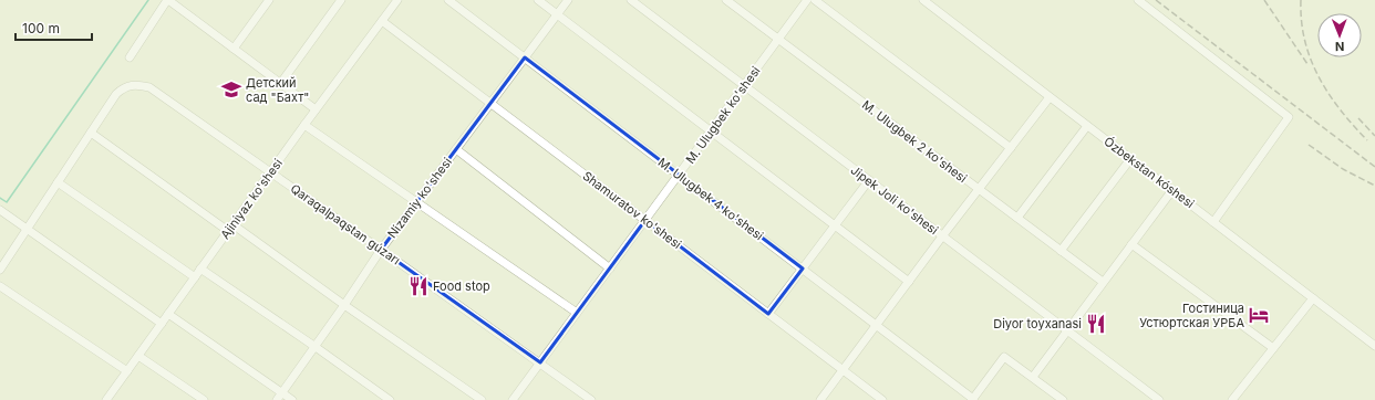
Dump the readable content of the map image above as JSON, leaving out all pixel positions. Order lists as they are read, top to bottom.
{
  "streets": {
    "street": [
      "M. Ulugbek ko'shesi",
      "M. Ulugbek 2 ko'shesi",
      "Ózbekstan kóshesi",
      "Nizamiy ko'shesi",
      "Ajiniyaz ko'shesi",
      "M. Ulugbek 4 ko'shesi",
      "Jipek Joli ko'shesi",
      "Shamuratov ko'shesi",
      "Qaraqalpaqstan gúzarı"
    ]
  },
  "crossings": [
    ["M. Ulugbek ko'shesi", "M. Ulugbek 2 ko'shesi"],
    ["M. Ulugbek ko'shesi", "M. Ulugbek 4 ko'shesi"],
    ["M. Ulugbek ko'shesi", "Jipek Joli ko'shesi"],
    ["M. Ulugbek ko'shesi", "Shamuratov ko'shesi"],
    ["M. Ulugbek ko'shesi", "Qaraqalpaqstan gúzarı"],
    ["Nizamiy ko'shesi", "M. Ulugbek 4 ko'shesi"],
    ["Nizamiy ko'shesi", "Shamuratov ko'shesi"],
    ["Nizamiy ko'shesi", "Qaraqalpaqstan gúzarı"],
    ["Ajiniyaz ko'shesi", "Shamuratov ko'shesi"],
    ["Ajiniyaz ko'shesi", "Qaraqalpaqstan gúzarı"]
  ],
  "places": {
    "school or university": ["Детский сад \"Бахт\""],
    "restaurant": ["Food stop", "Diyor toyxanasi"],
    "hotel": ["Гостиница Устюртская УРБА"]
  },
  "scale_bar": "100 m",
  "north": "bottom"
}
